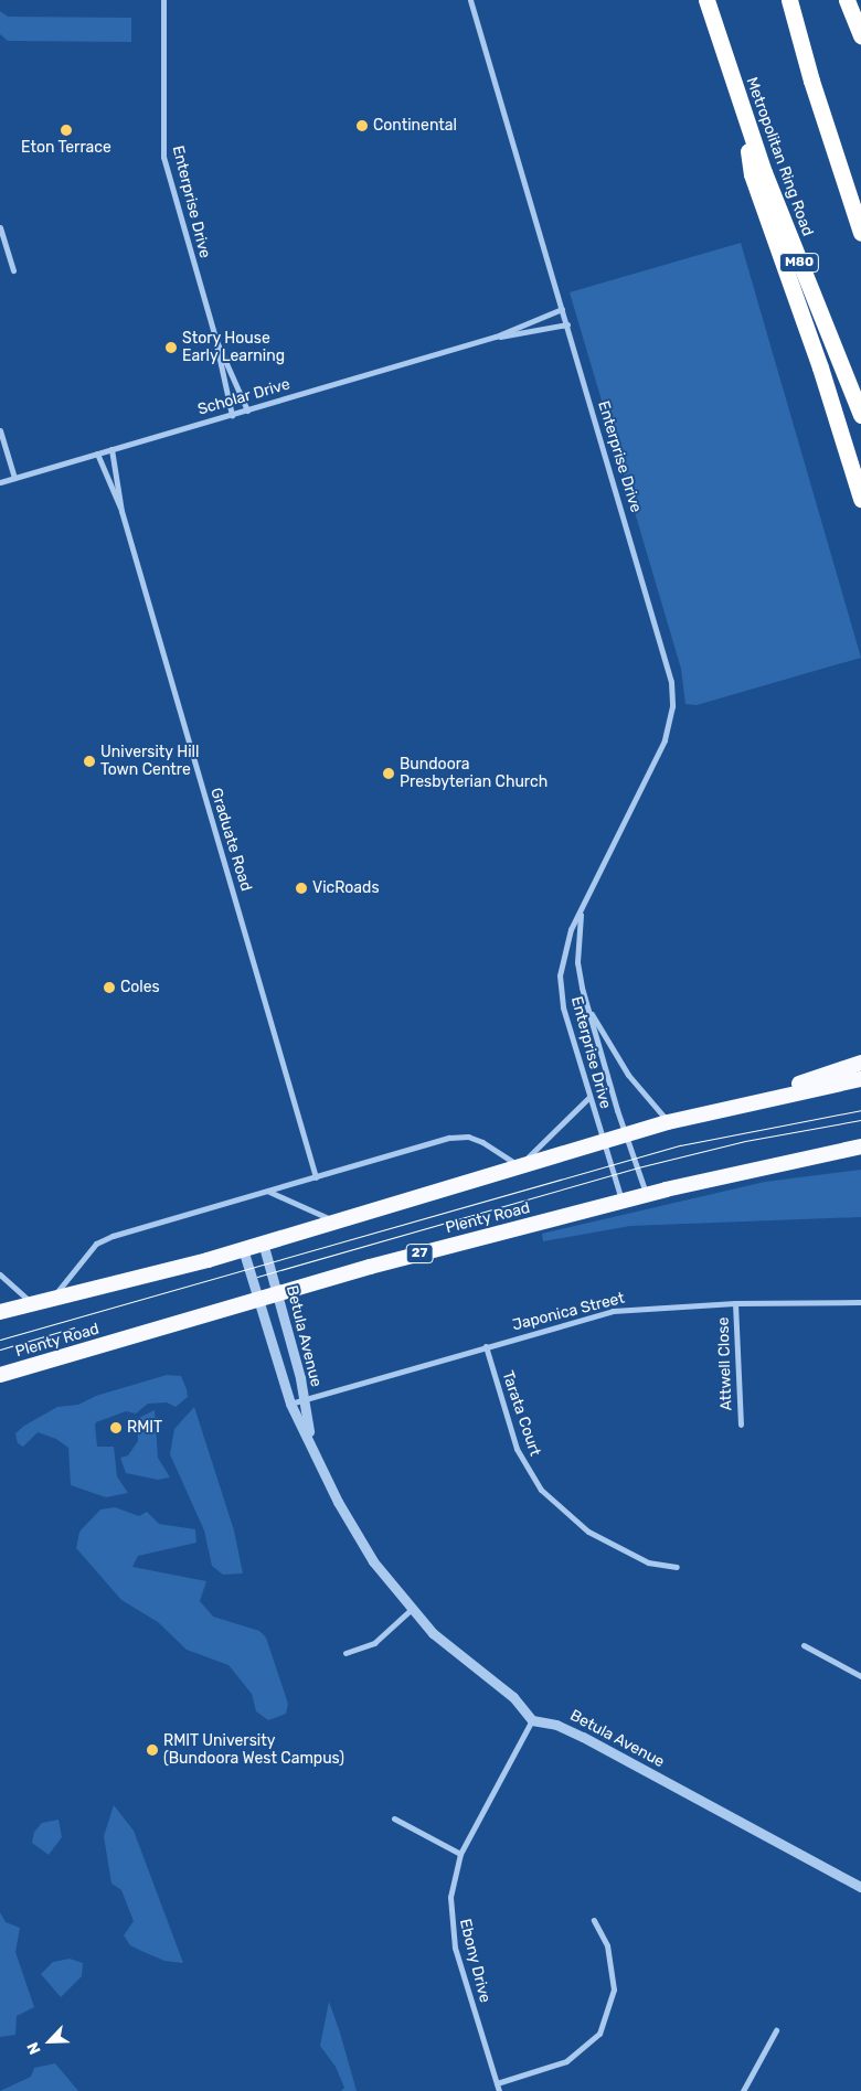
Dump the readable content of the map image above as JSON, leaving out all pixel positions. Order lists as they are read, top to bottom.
{
  "streets": {
    "highway": [
      "Metropolitan Ring Road",
      "M80",
      "Plenty Road",
      "27"
    ],
    "street": [
      "Enterprise Drive",
      "Scholar Drive",
      "Graduate Road",
      "Japonica Street",
      "Betula Avenue",
      "Attwell Close",
      "Tarata Court",
      "Ebony Drive"
    ]
  },
  "crossings": [
    ["Enterprise Drive", "Scholar Drive"],
    ["Enterprise Drive", "Plenty Road"],
    ["Scholar Drive", "Graduate Road"],
    ["Plenty Road", "Betula Avenue"],
    ["Japonica Street", "Betula Avenue"],
    ["Japonica Street", "Attwell Close"],
    ["Japonica Street", "Tarata Court"],
    ["Betula Avenue", "Ebony Drive"]
  ],
  "places": [
    "Continental",
    "Eton Terrace",
    "Story House Early Learning",
    "University Hill Town Centre",
    "Bundoora Presbyterian Church",
    "VicRoads",
    "Coles",
    "RMIT",
    "RMIT University (Bundoora West Campus)"
  ],
  "north": "bottom left"
}
